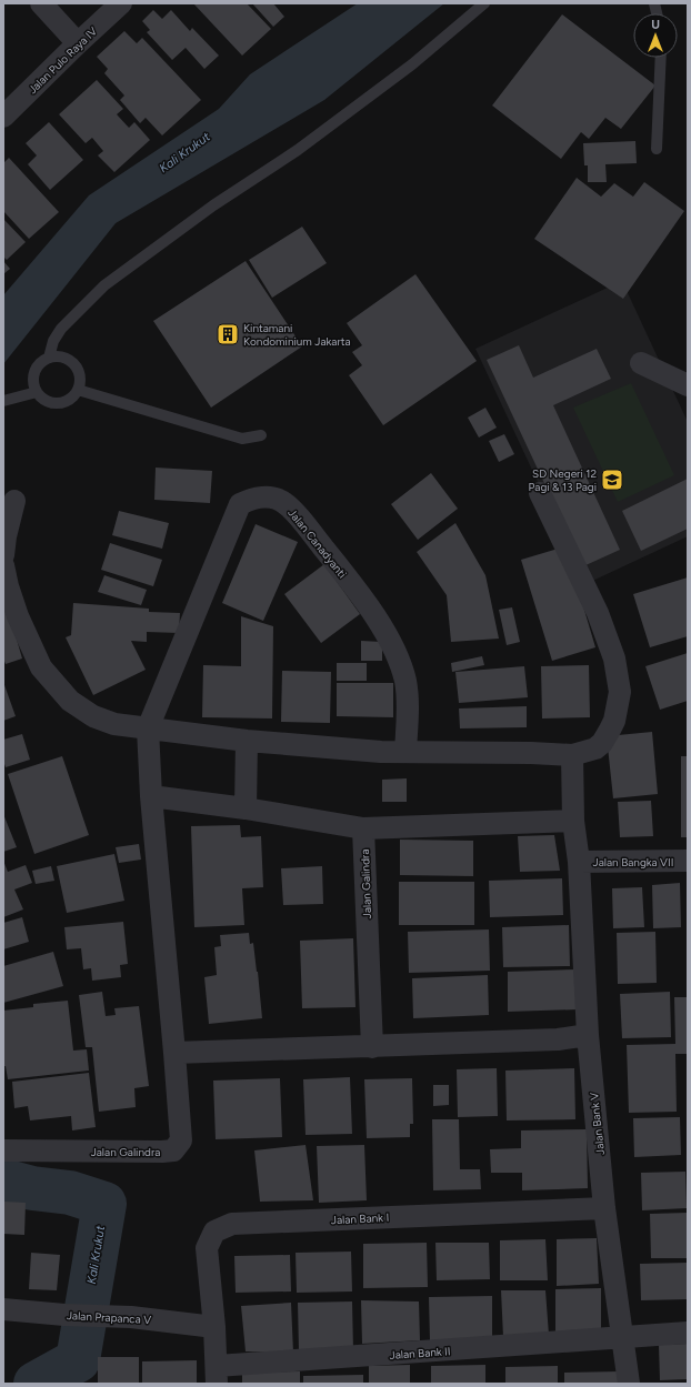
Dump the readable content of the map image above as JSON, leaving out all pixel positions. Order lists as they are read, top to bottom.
{
  "streets": {
    "street": [
      "Jalan Pulo Raya IV",
      "Jalan Canadyanti",
      "Jalan Bangka VII",
      "Jalan Galindra",
      "Jalan Bank V",
      "Jalan Bank I",
      "Jalan Prapanca V",
      "Jalan Bank II"
    ]
  },
  "crossings": [
    ["Jalan Canadyanti", "Jalan Galindra"],
    ["Jalan Bangka VII", "Jalan Bank V"],
    ["Jalan Bank V", "Jalan Bank I"],
    ["Jalan Bank V", "Jalan Bank II"],
    ["Jalan Bank I", "Jalan Prapanca V"],
    ["Jalan Bank I", "Jalan Bank II"]
  ],
  "water": ["Kali Krukut"],
  "places": {
    "building": ["Kintamani Kondominium Jakarta"],
    "school or university": ["SD Negeri 12 Pagi & 13 Pagi"]
  },
  "north": "top"
}
